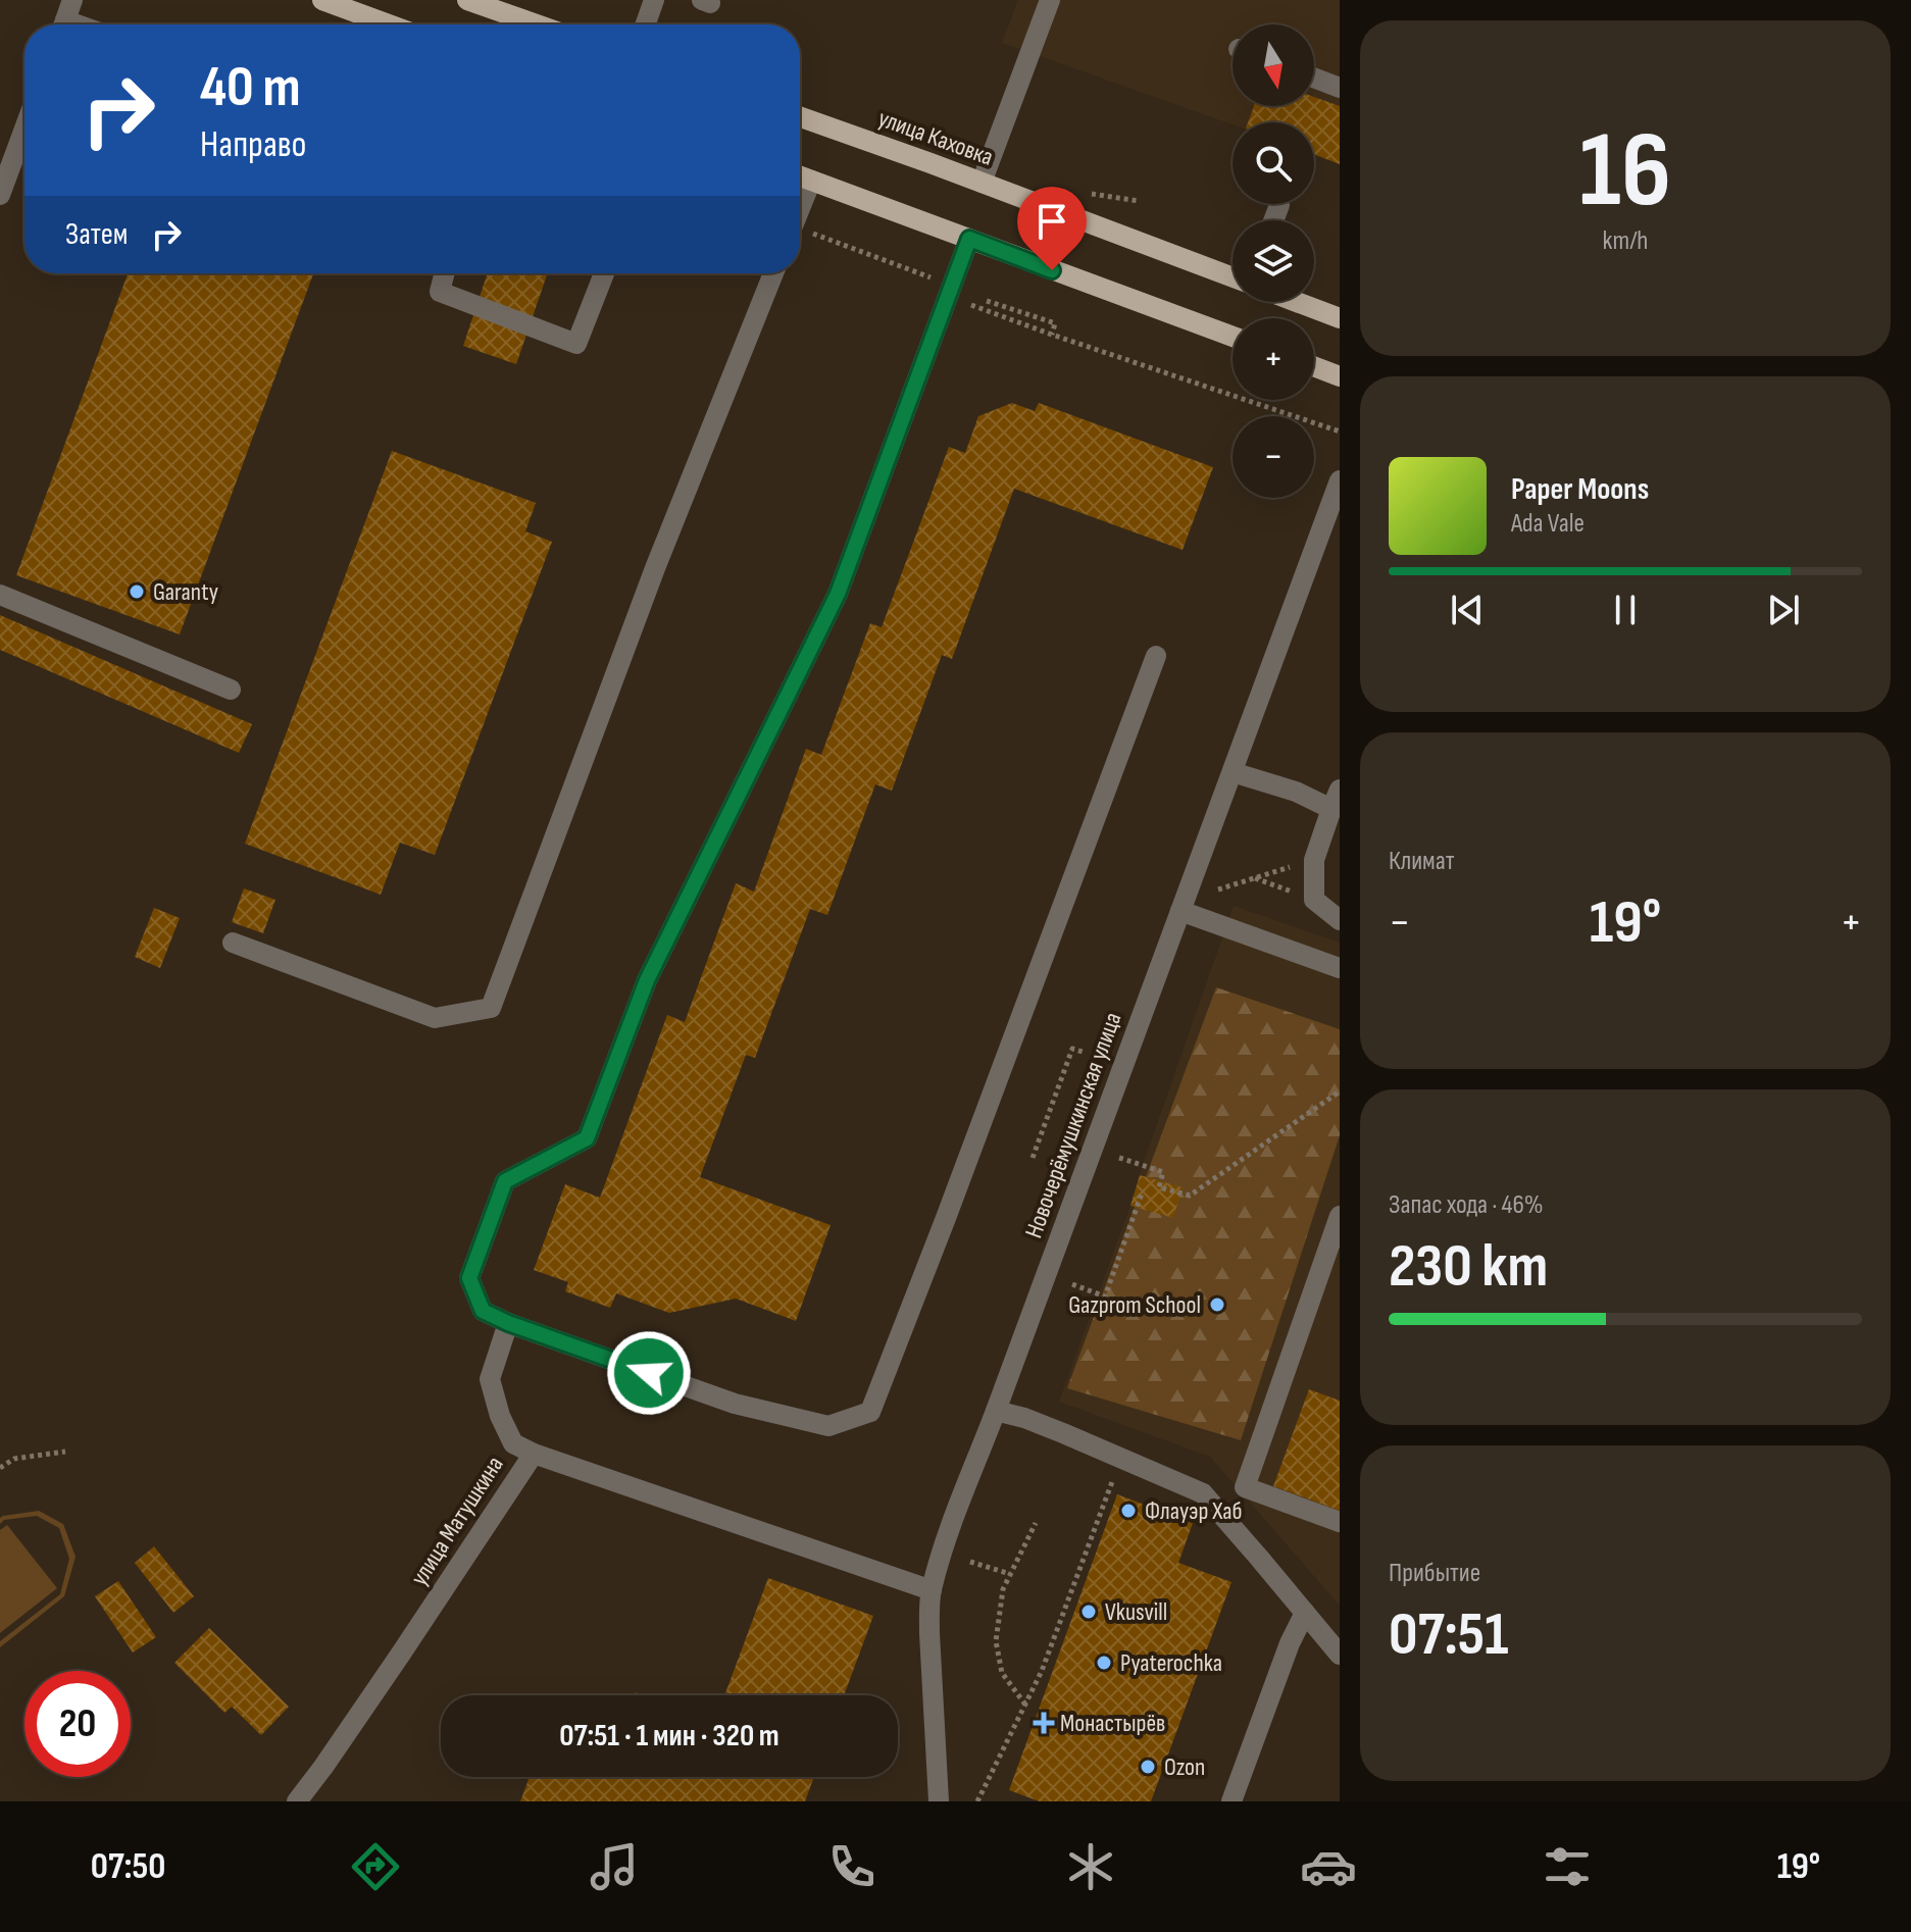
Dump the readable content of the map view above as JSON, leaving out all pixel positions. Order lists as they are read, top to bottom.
{
  "streets": {
    "main road": ["улица Каховка"],
    "street": ["Новочерёмушкинская улица", "улица Матушкина"]
  },
  "crossings": [
    ["Новочерёмушкинская улица", "улица Матушкина"]
  ],
  "places": {
    "other": [
      "Garanty",
      "Gazprom School",
      "Флауэр Хаб",
      "Vkusvill",
      "Pyaterochka",
      "Ozon"
    ],
    "health": ["Монастырёв"]
  },
  "north": "bottom",
  "page": {
    "tile": [
      ["16", "km/h"],
      "Климат",
      ["Запас хода · 46%", "230 km"],
      ["Прибытие", "07:51"]
    ],
    "map_buttons": ["+", "−"],
    "turn": ["40 m", "Направо"],
    "then": "Затем",
    "song": ["Paper Moons", "Ada Vale"],
    "heat": ["−", "19°", "+"],
    "limit": "20",
    "trip": "07:51 · 1 мин · 320 m",
    "tabs": ["07:50", "19°"]
  }
}
